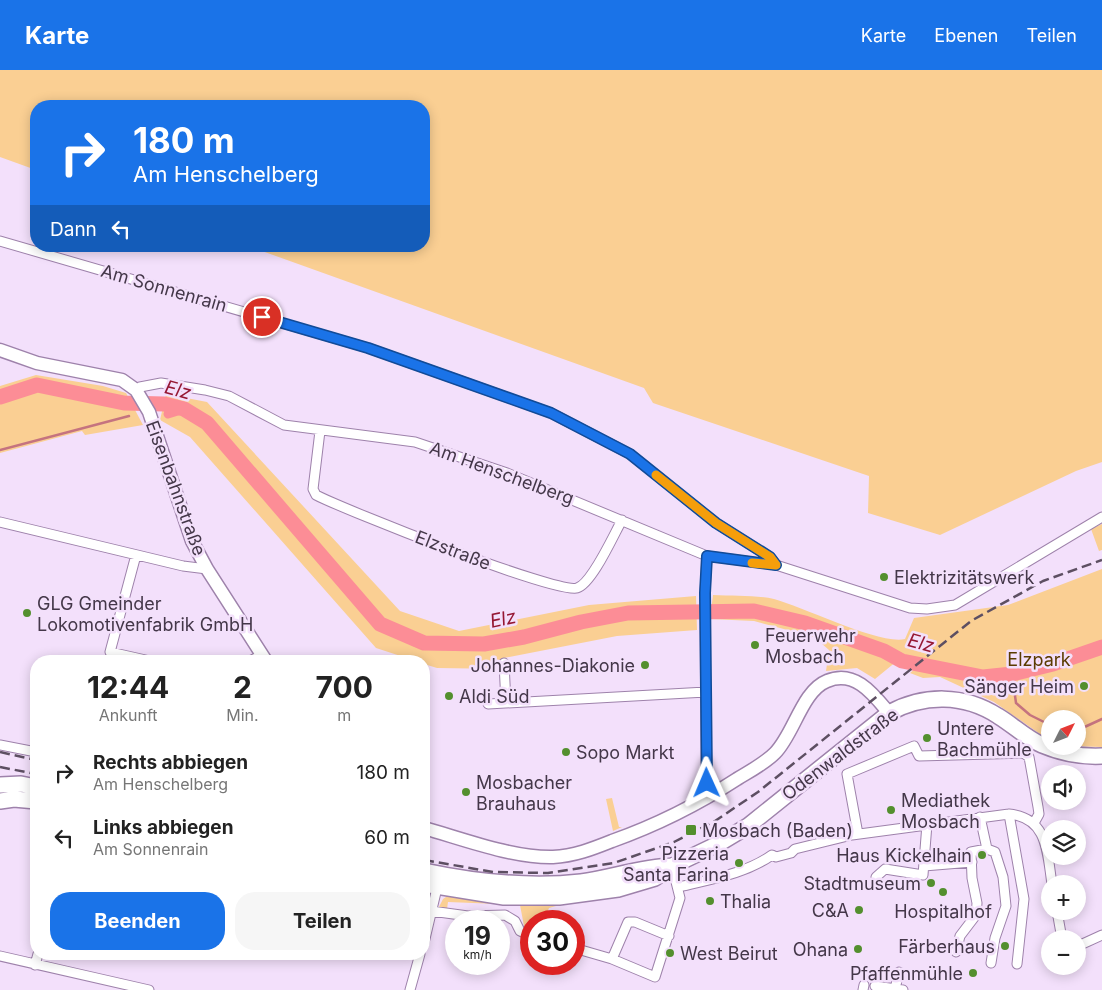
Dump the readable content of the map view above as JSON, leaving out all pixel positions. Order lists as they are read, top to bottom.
{
  "streets": {
    "main road": ["Eisenbahnstraße", "Odenwaldstraße"],
    "street": ["Am Sonnenrain", "Am Henschelberg", "Elzstraße"]
  },
  "crossings": [
    ["Am Sonnenrain", "Am Henschelberg"],
    ["Am Henschelberg", "Eisenbahnstraße"],
    ["Am Henschelberg", "Elzstraße"]
  ],
  "water": ["Elz"],
  "parks": ["Elzpark"],
  "places": {
    "other": [
      "Elektrizitätswerk",
      "GLG Gmeinder Lokomotivenfabrik GmbH",
      "Feuerwehr Mosbach",
      "Johannes-Diakonie",
      "Sänger Heim",
      "Aldi Süd",
      "Untere Bachmühle",
      "Sopo Markt",
      "Mosbacher Brauhaus",
      "Mediathek Mosbach",
      "Haus Kickelhain",
      "Pizzeria Santa Farina",
      "Stadtmuseum",
      "Hospitalhof",
      "Thalia",
      "C&A",
      "Färberhaus",
      "Ohana",
      "West Beirut",
      "Pfaffenmühle"
    ],
    "transit": ["Mosbach (Baden)"]
  },
  "north": "top right",
  "page": {
    "header": "Karte",
    "nav": ["Karte", "Ebenen", "Teilen"],
    "turn": ["180 m", "Am Henschelberg"],
    "then": "Dann",
    "eta": [
      "12:44",
      "Ankunft",
      "2",
      "Min.",
      "700",
      "m"
    ],
    "map_buttons": ["+", "−"],
    "list": [
      {
        "name": "Rechts abbiegen",
        "note": "Am Henschelberg",
        "value": "180 m"
      },
      {
        "name": "Links abbiegen",
        "note": "Am Sonnenrain",
        "value": "60 m"
      }
    ],
    "buttons": ["Beenden", "Teilen"],
    "speed": "19 km/h",
    "limit": "30"
  }
}
